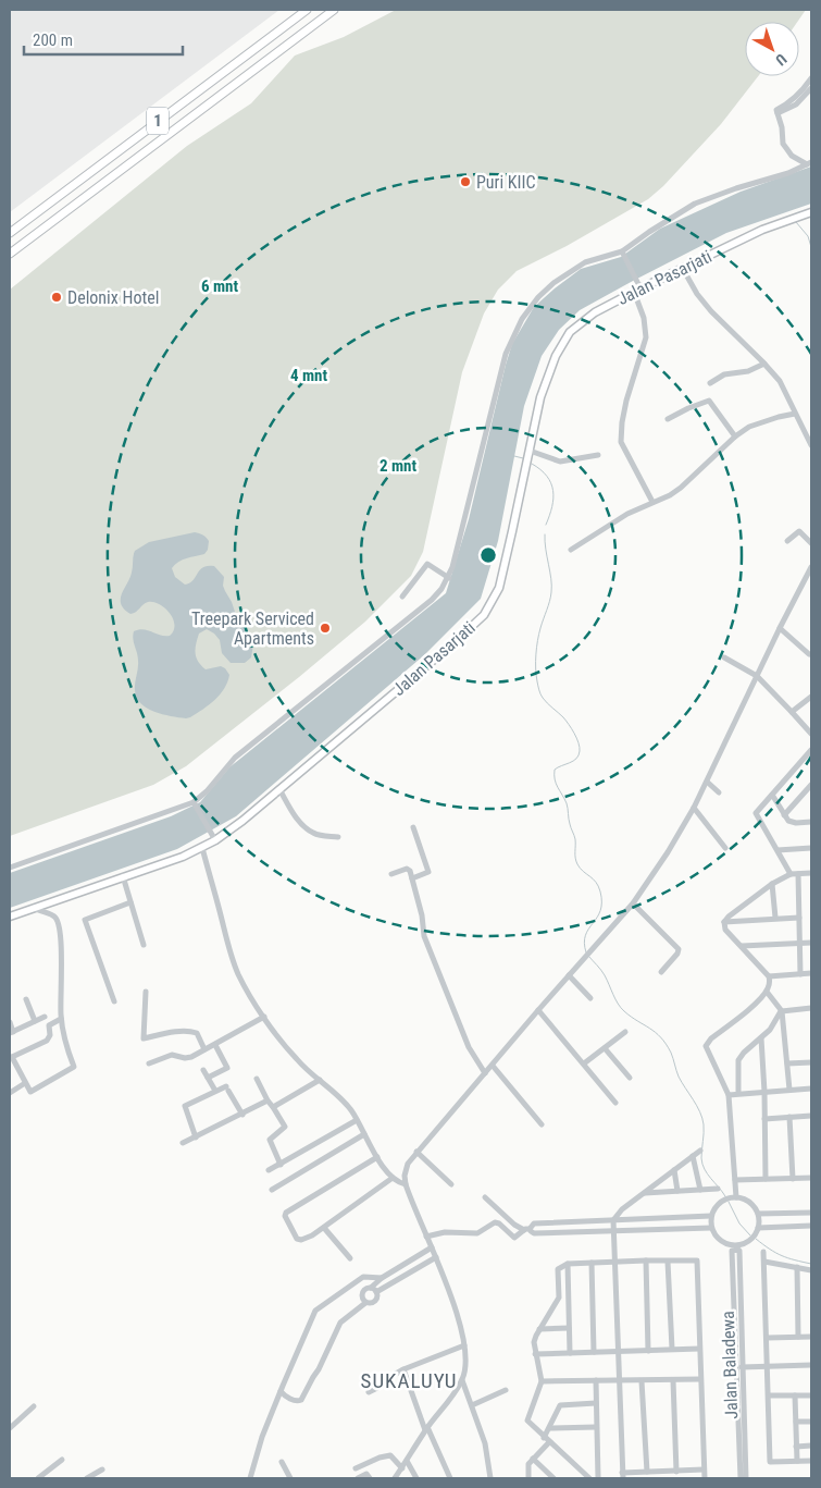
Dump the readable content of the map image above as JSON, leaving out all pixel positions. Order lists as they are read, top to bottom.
{
  "streets": {
    "highway": ["1"],
    "main road": ["Jalan Pasarjati"],
    "street": ["Jalan Baladewa"]
  },
  "districts": ["SUKALUYU"],
  "places": ["Puri KIIC", "Delonix Hotel", "Treepark Serviced Apartments"],
  "scale_bar": "200 m",
  "north": "bottom right",
  "rings": ["6 mnt", "4 mnt", "2 mnt"]
}
